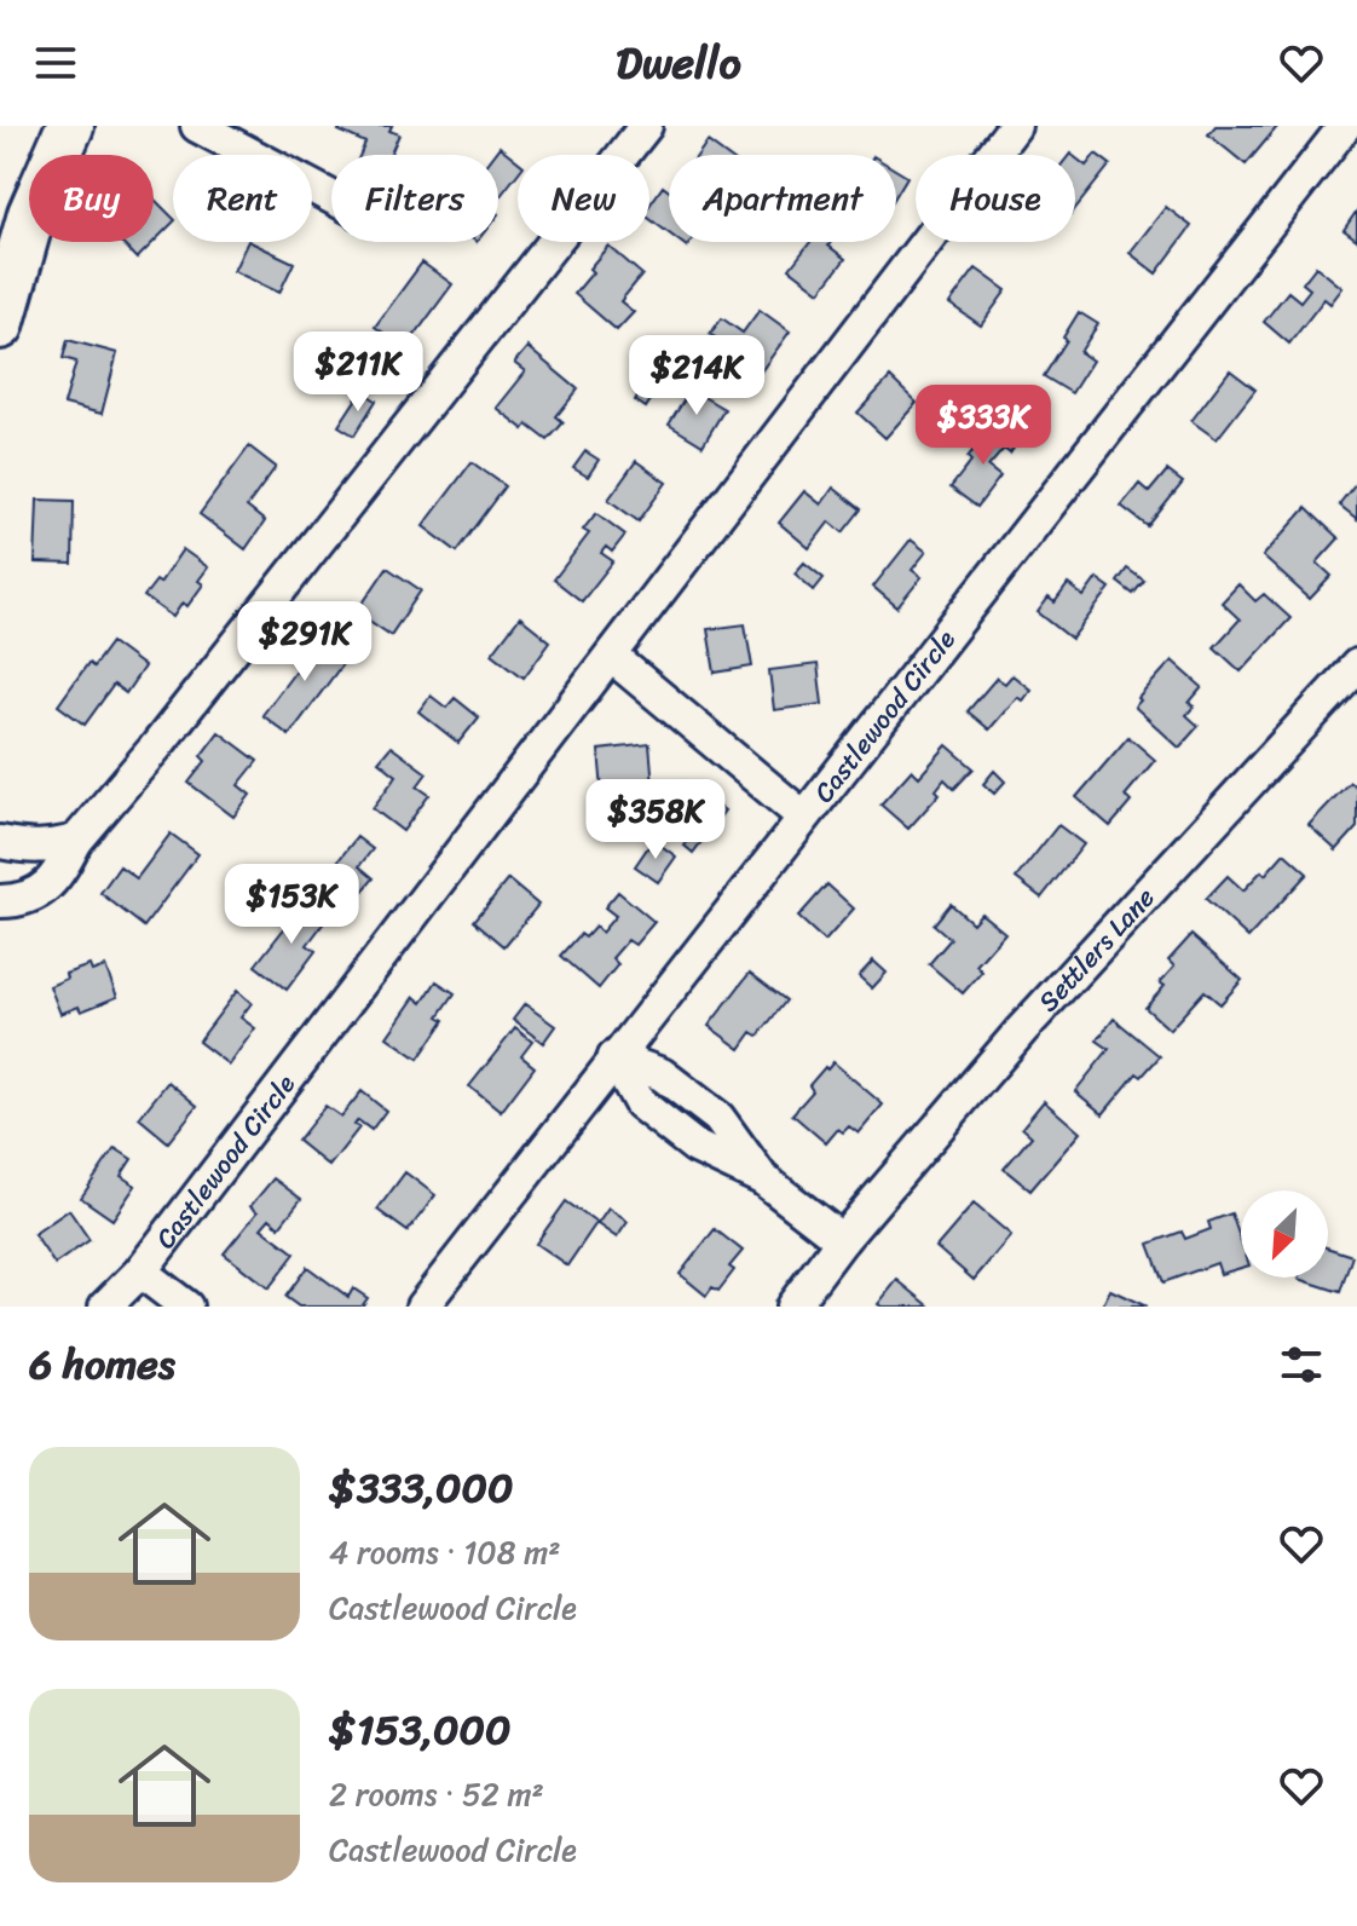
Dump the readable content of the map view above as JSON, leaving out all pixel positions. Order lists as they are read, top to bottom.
{
  "streets": {
    "street": ["Castlewood Circle", "Settlers Lane"]
  },
  "north": "bottom left",
  "page": {
    "header": "Dwello",
    "chip": [
      "Buy",
      "Rent",
      "Filters",
      "New",
      "Apartment",
      "House"
    ],
    "price": [
      "$211K",
      "$214K",
      "$333K",
      "$291K",
      "$358K",
      "$153K"
    ],
    "heading": "6 homes",
    "list": [
      {
        "name": "$333,000",
        "note": "4 rooms · 108 m² · Castlewood Circle"
      },
      {
        "name": "$153,000",
        "note": "2 rooms · 52 m² · Castlewood Circle"
      }
    ]
  }
}
